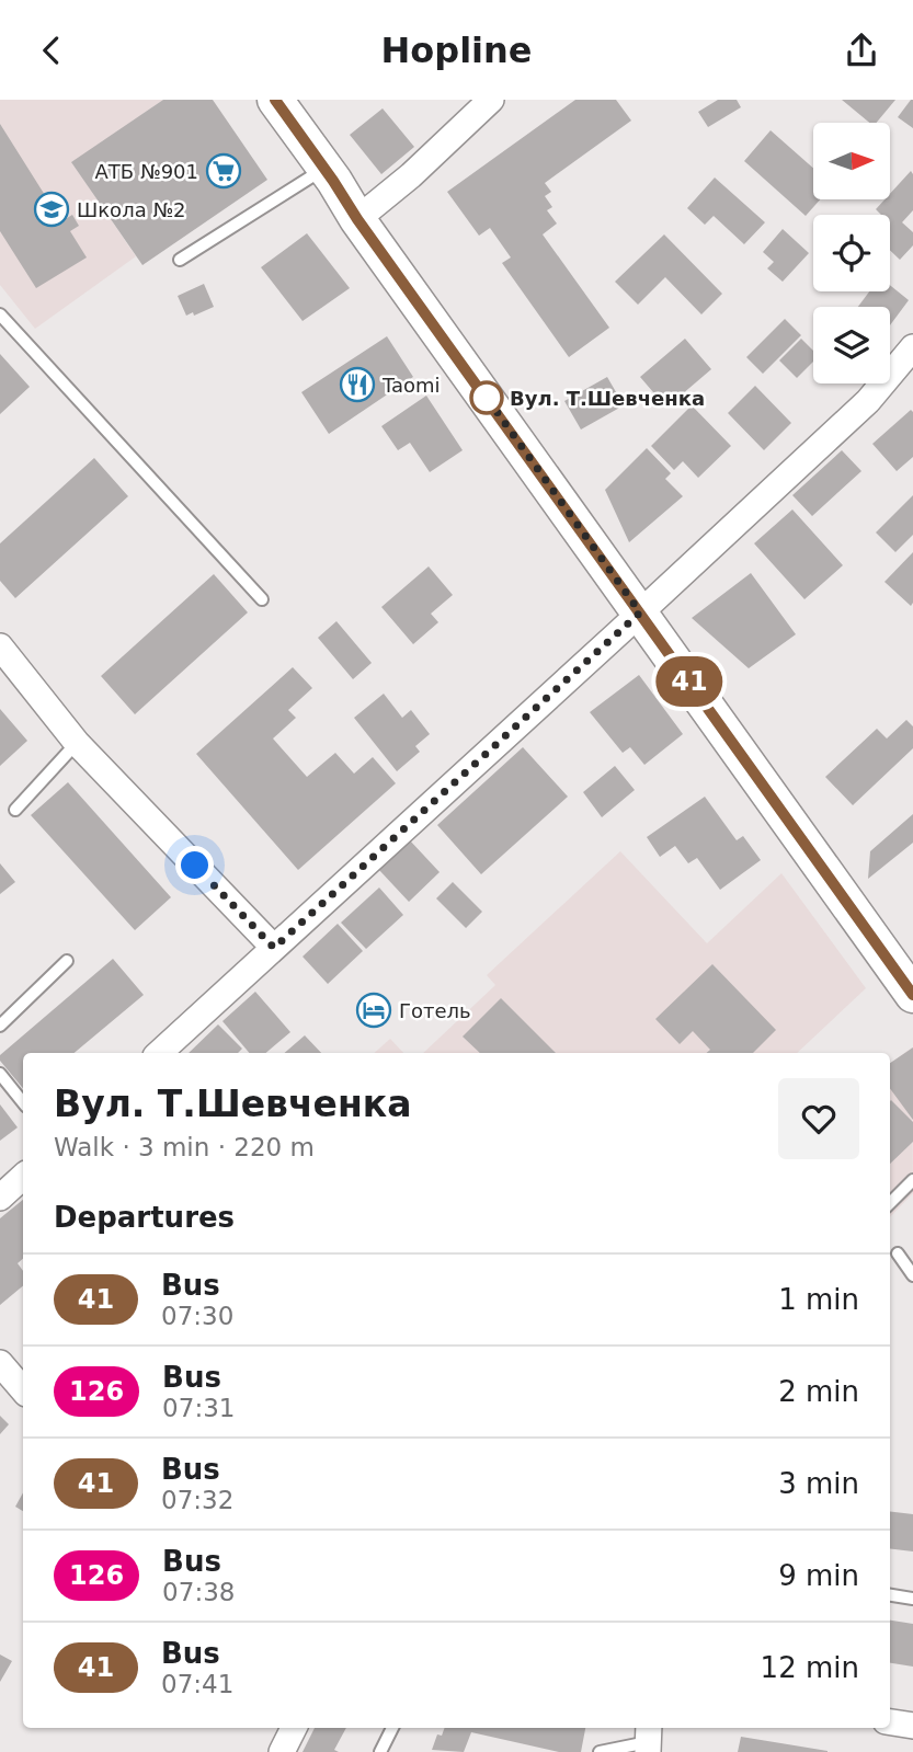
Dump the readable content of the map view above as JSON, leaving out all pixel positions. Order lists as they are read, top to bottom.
{
  "places": {
    "supermarket": ["АТБ №901"],
    "school or university": ["Школа №2"],
    "restaurant": ["Taomi"],
    "other": ["Вул. Т.Шевченка"],
    "hotel": ["Готель"]
  },
  "lines": ["bus line 41"],
  "north": "right",
  "page": {
    "header": "Hopline",
    "on_map": "41",
    "heading": [
      ["Вул. Т.Шевченка", "Walk · 3 min · 220 m"],
      "Departures"
    ],
    "list": [
      {
        "mark": "41",
        "name": "Bus",
        "note": "07:30",
        "value": "1 min"
      },
      {
        "mark": "126",
        "name": "Bus",
        "note": "07:31",
        "value": "2 min"
      },
      {
        "mark": "41",
        "name": "Bus",
        "note": "07:32",
        "value": "3 min"
      },
      {
        "mark": "126",
        "name": "Bus",
        "note": "07:38",
        "value": "9 min"
      },
      {
        "mark": "41",
        "name": "Bus",
        "note": "07:41",
        "value": "12 min"
      }
    ]
  }
}
